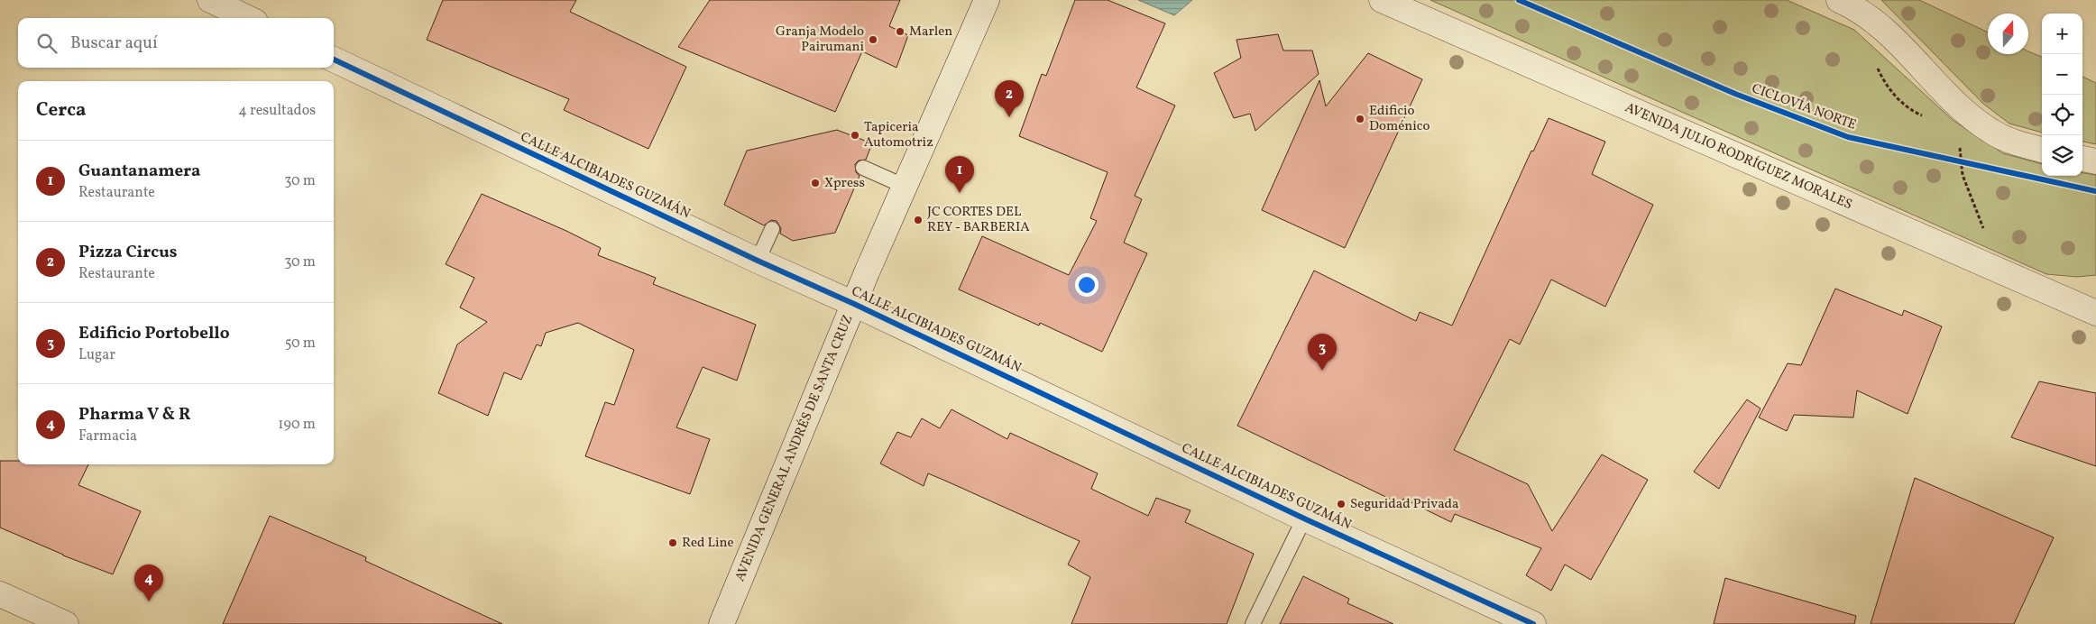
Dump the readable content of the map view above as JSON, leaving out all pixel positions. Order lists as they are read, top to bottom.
{
  "streets": {
    "street": ["AVENIDA JULIO RODRÍGUEZ MORALES", "CALLE ALCIBIADES GUZMÁN", "AVENIDA GENERAL ANDRÉS DE SANTA CRUZ"],
    "cycle path": ["CICLOVÍA NORTE"]
  },
  "crossings": [
    ["CALLE ALCIBIADES GUZMÁN", "AVENIDA GENERAL ANDRÉS DE SANTA CRUZ"]
  ],
  "places": [
    "Marlen",
    "Granja Modelo Pairumani",
    "Edificio Doménico",
    "Tapiceria Automotriz",
    "Xpress",
    "JC CORTES DEL REY - BARBERIA",
    "Seguridad Privada",
    "Red Line"
  ],
  "north": "top",
  "page": {
    "map_buttons": ["+", "−"],
    "search": "Buscar aquí",
    "pins": [
      "2",
      "1",
      "3",
      "4"
    ],
    "heading": ["Cerca", "4 resultados"],
    "list": [
      {
        "mark": "1",
        "name": "Guantanamera",
        "note": "Restaurante",
        "value": "30 m"
      },
      {
        "mark": "2",
        "name": "Pizza Circus",
        "note": "Restaurante",
        "value": "30 m"
      },
      {
        "mark": "3",
        "name": "Edificio Portobello",
        "note": "Lugar",
        "value": "50 m"
      },
      {
        "mark": "4",
        "name": "Pharma V & R",
        "note": "Farmacia",
        "value": "190 m"
      }
    ]
  }
}
